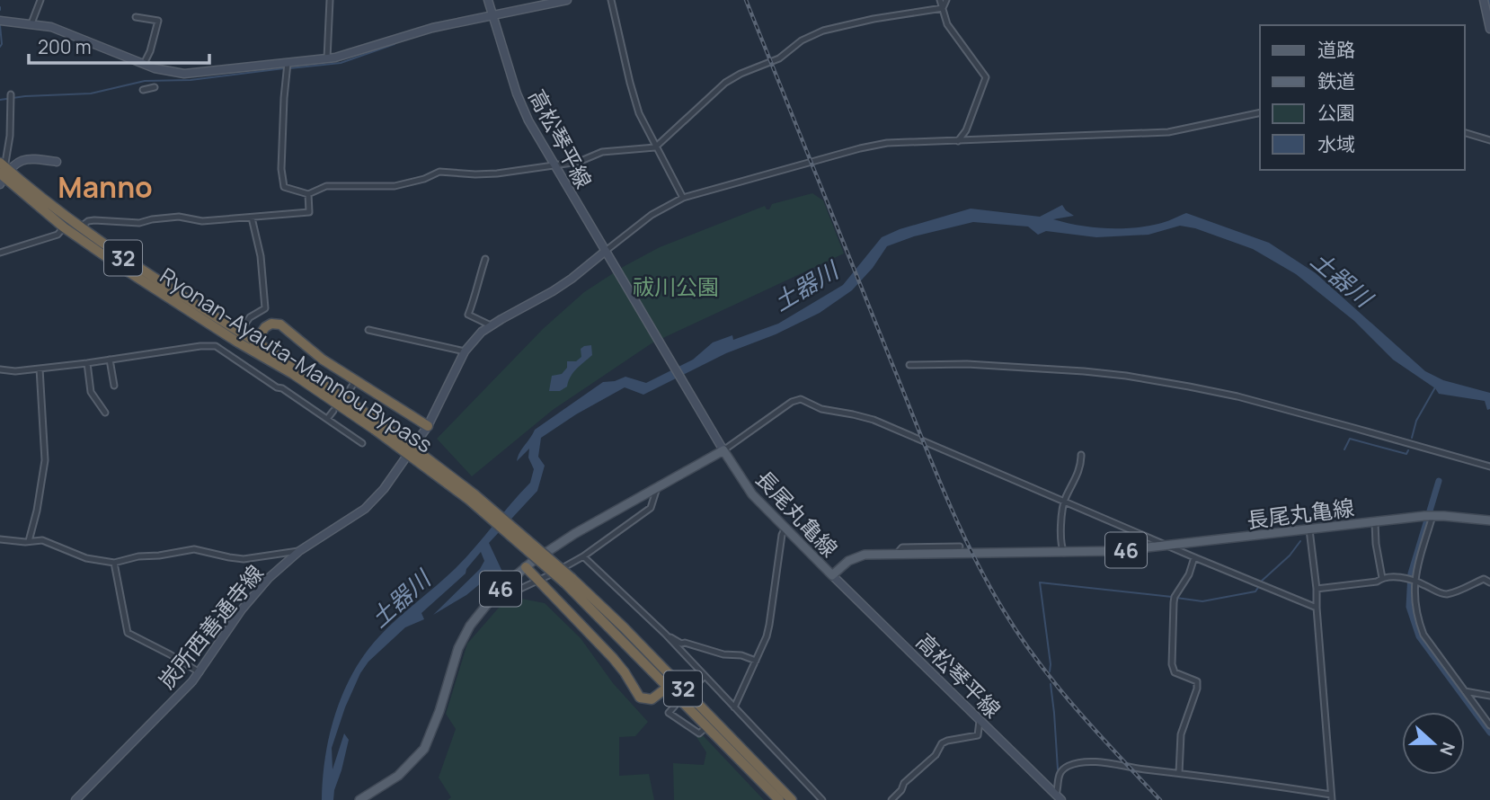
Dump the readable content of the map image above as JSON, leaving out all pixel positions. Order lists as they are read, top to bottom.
{
  "streets": {
    "highway": ["32", "Ryonan-Ayauta-Mannou Bypass"],
    "main road": [
      "高松琴平線",
      "長尾丸亀線",
      "46",
      "炭所西善通寺線"
    ]
  },
  "crossings": [
    ["高松琴平線", "長尾丸亀線"],
    ["高松琴平線", "炭所西善通寺線"],
    ["長尾丸亀線", "46"]
  ],
  "districts": ["Manno"],
  "water": ["土器川"],
  "parks": ["祓川公園"],
  "legend": [
    "道路",
    "鉄道",
    "公園",
    "水域"
  ],
  "scale_bar": "200 m",
  "north": "right"
}
